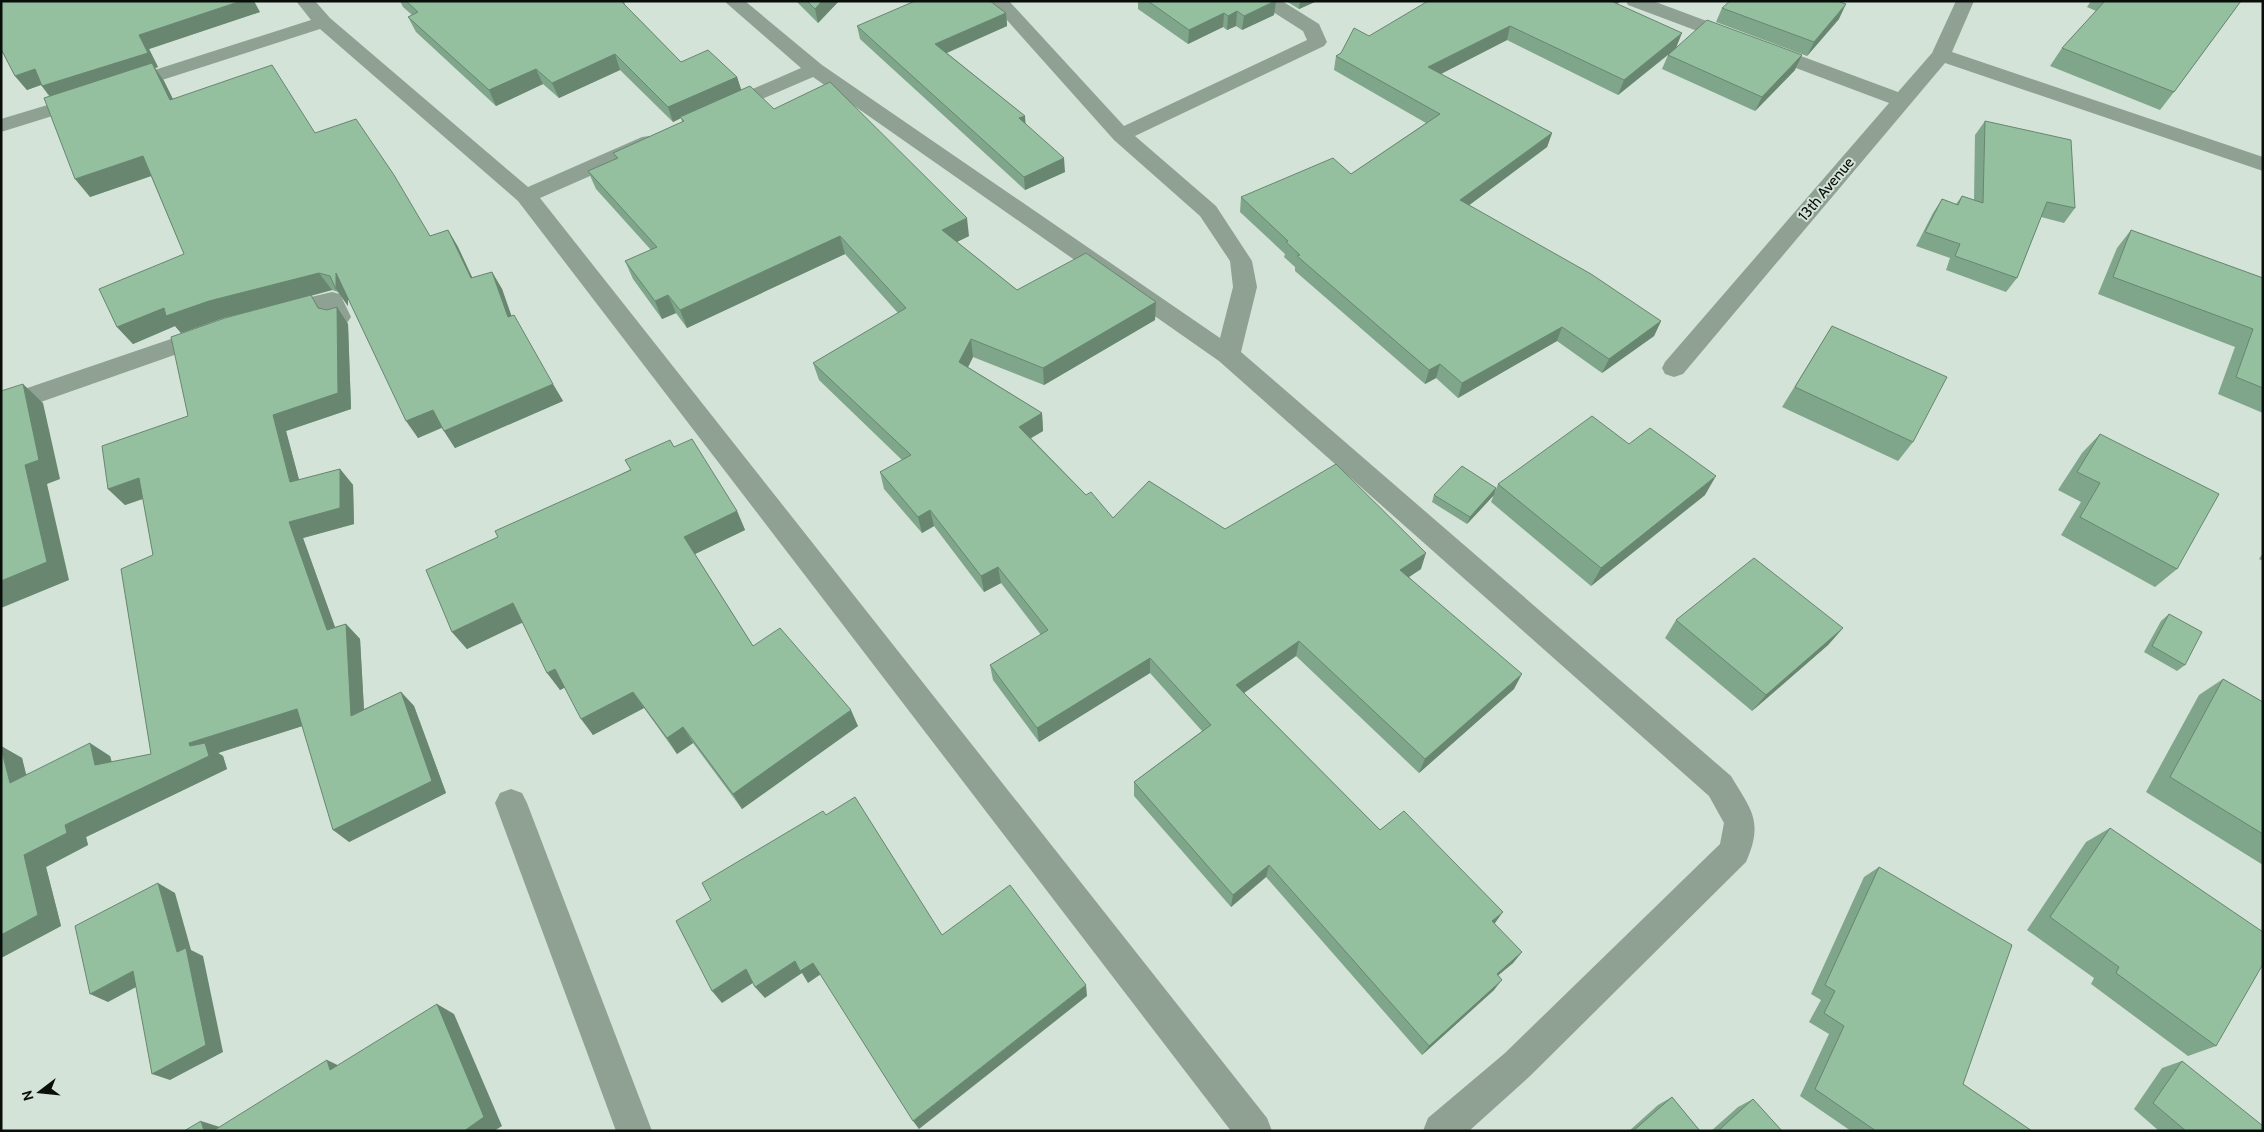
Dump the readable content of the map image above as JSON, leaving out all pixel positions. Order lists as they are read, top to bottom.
{
  "streets": {
    "street": ["13th Avenue"]
  },
  "north": "left"
}
